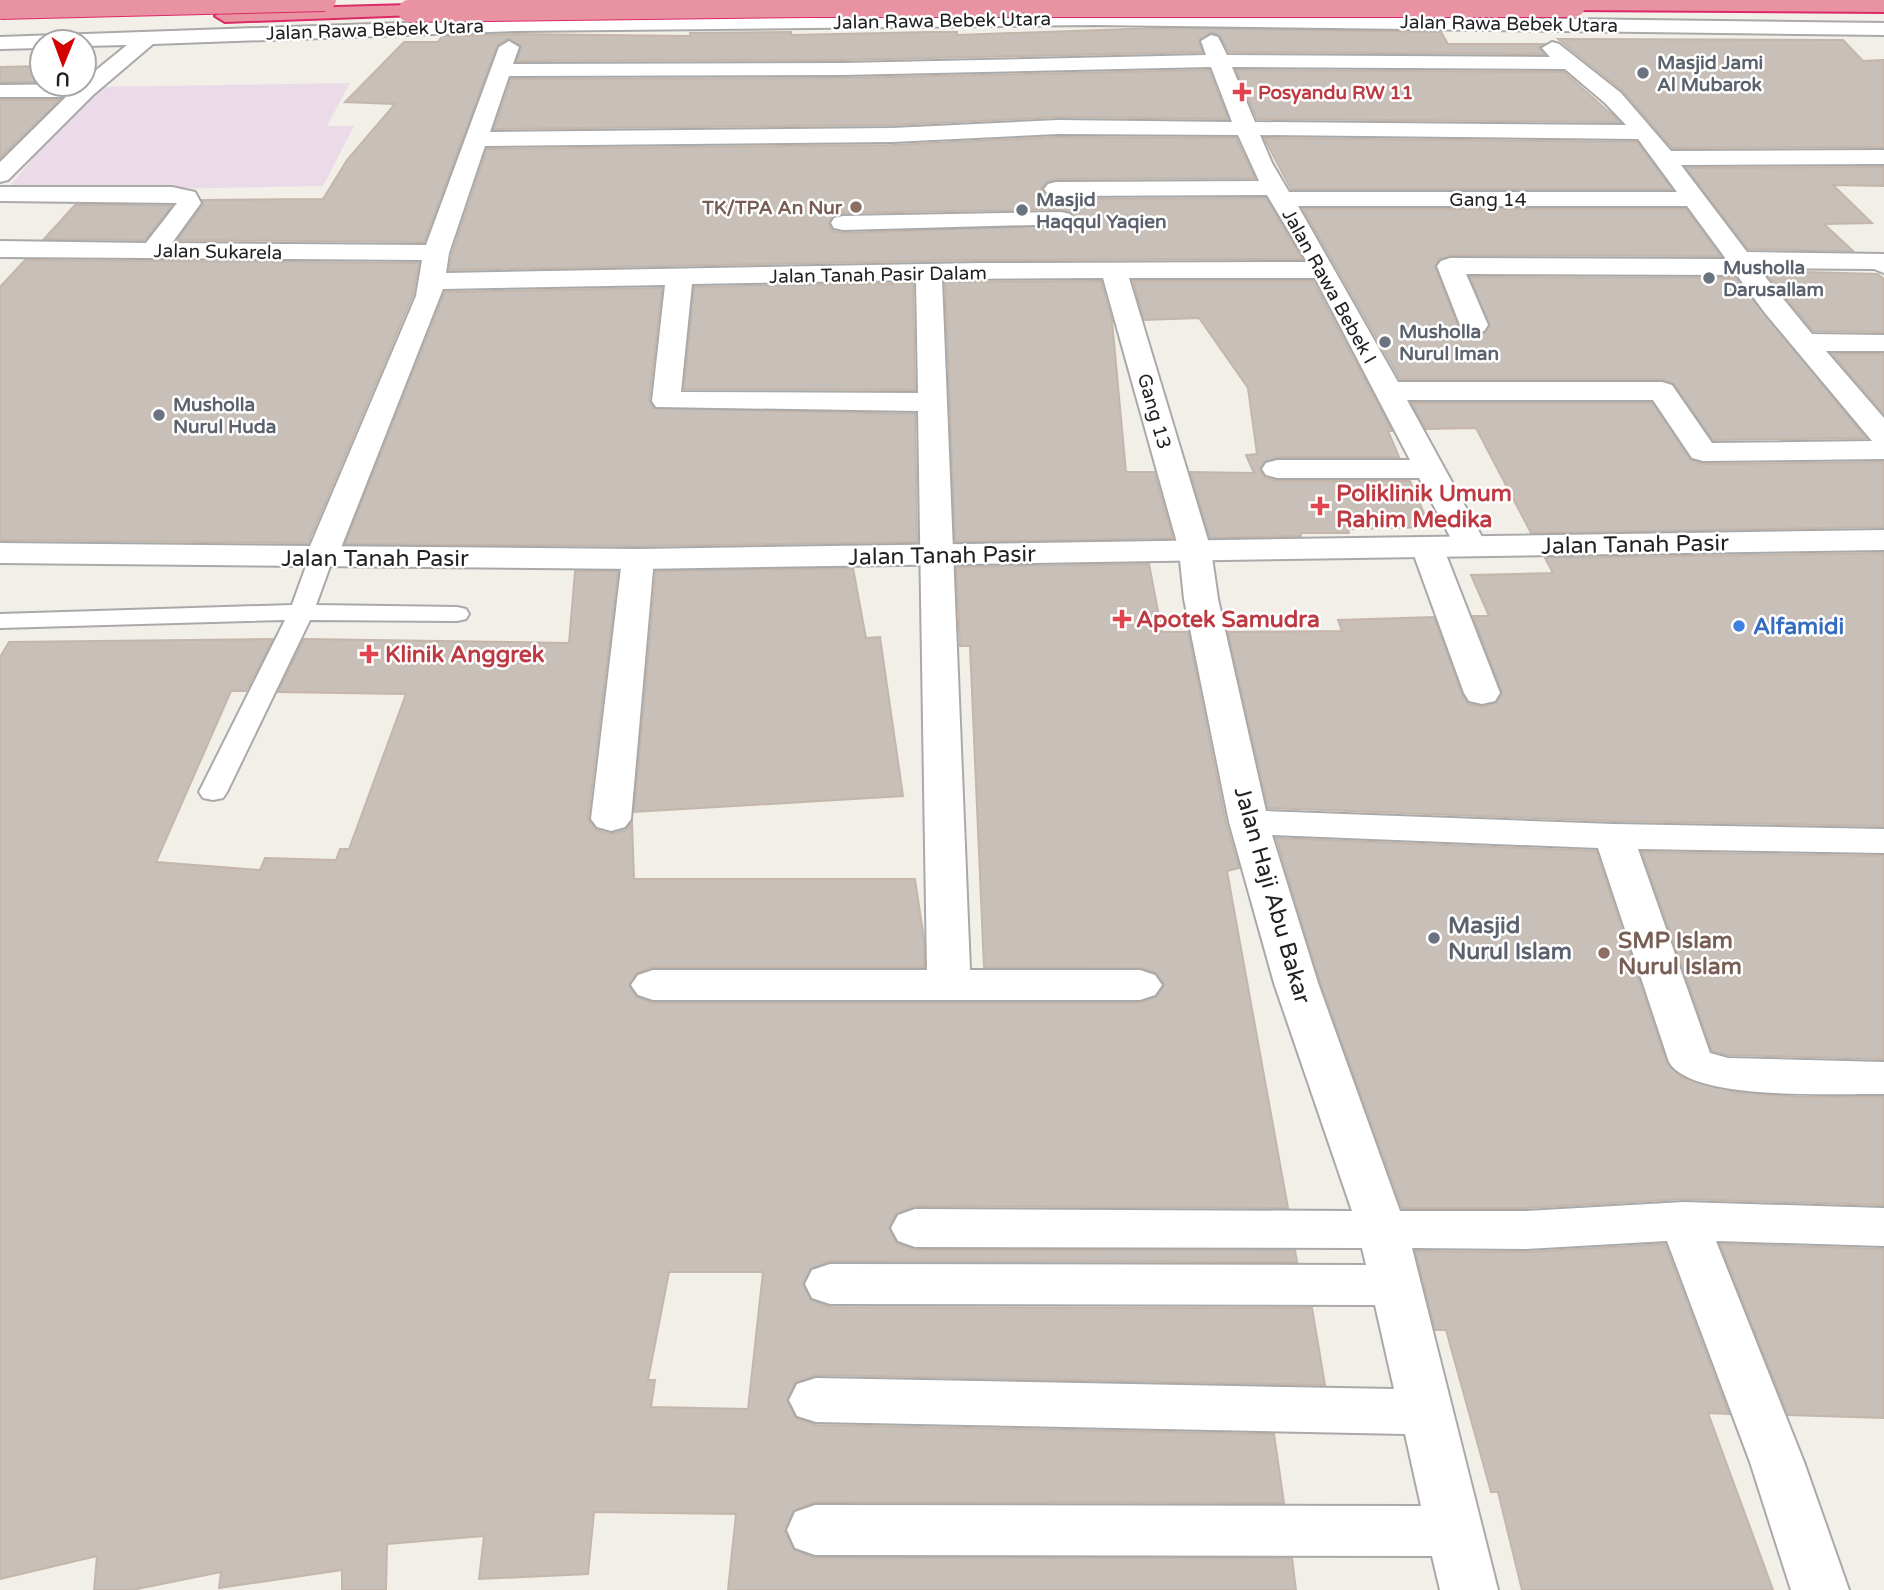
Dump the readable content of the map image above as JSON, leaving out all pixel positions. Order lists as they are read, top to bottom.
{
  "streets": {
    "street": [
      "Jalan Rawa Bebek Utara",
      "Gang 14",
      "Jalan Sukarela",
      "Jalan Tanah Pasir Dalam",
      "Jalan Rawa Bebek I",
      "Gang 13",
      "Jalan Tanah Pasir",
      "Jalan Haji Abu Bakar"
    ]
  },
  "crossings": [
    ["Jalan Rawa Bebek Utara", "Jalan Rawa Bebek I"],
    ["Gang 14", "Jalan Rawa Bebek I"],
    ["Jalan Sukarela", "Jalan Tanah Pasir Dalam"],
    ["Jalan Tanah Pasir Dalam", "Jalan Rawa Bebek I"],
    ["Jalan Tanah Pasir Dalam", "Gang 13"],
    ["Jalan Rawa Bebek I", "Jalan Tanah Pasir"],
    ["Gang 13", "Jalan Tanah Pasir"],
    ["Gang 13", "Jalan Haji Abu Bakar"],
    ["Jalan Tanah Pasir", "Jalan Haji Abu Bakar"]
  ],
  "places": {
    "other": [
      "Masjid Jami Al Mubarok",
      "TK/TPA An Nur",
      "Masjid Haqqul Yaqien",
      "Musholla Darusallam",
      "Musholla Nurul Iman",
      "Musholla Nurul Huda",
      "Alfamidi",
      "Masjid Nurul Islam",
      "SMP Islam Nurul Islam"
    ],
    "health": [
      "Posyandu RW 11",
      "Poliklinik Umum Rahim Medika",
      "Apotek Samudra",
      "Klinik Anggrek"
    ]
  },
  "north": "bottom"
}
